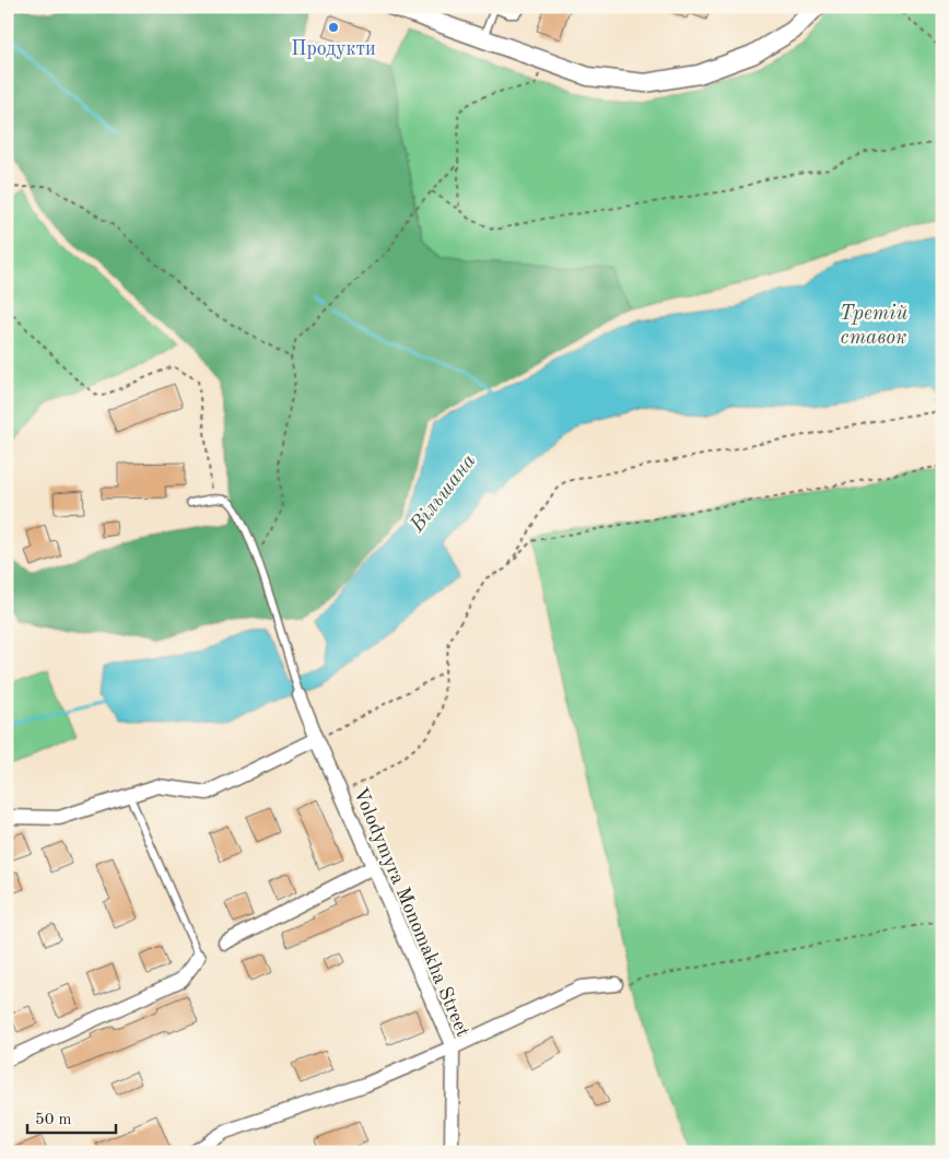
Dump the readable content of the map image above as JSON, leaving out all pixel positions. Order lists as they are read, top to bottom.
{
  "streets": {
    "street": ["Volodymyra Monomakha Street"]
  },
  "water": ["Третій ставок", "Вільшана"],
  "places": ["Продукти"],
  "scale_bar": "50 m"
}
